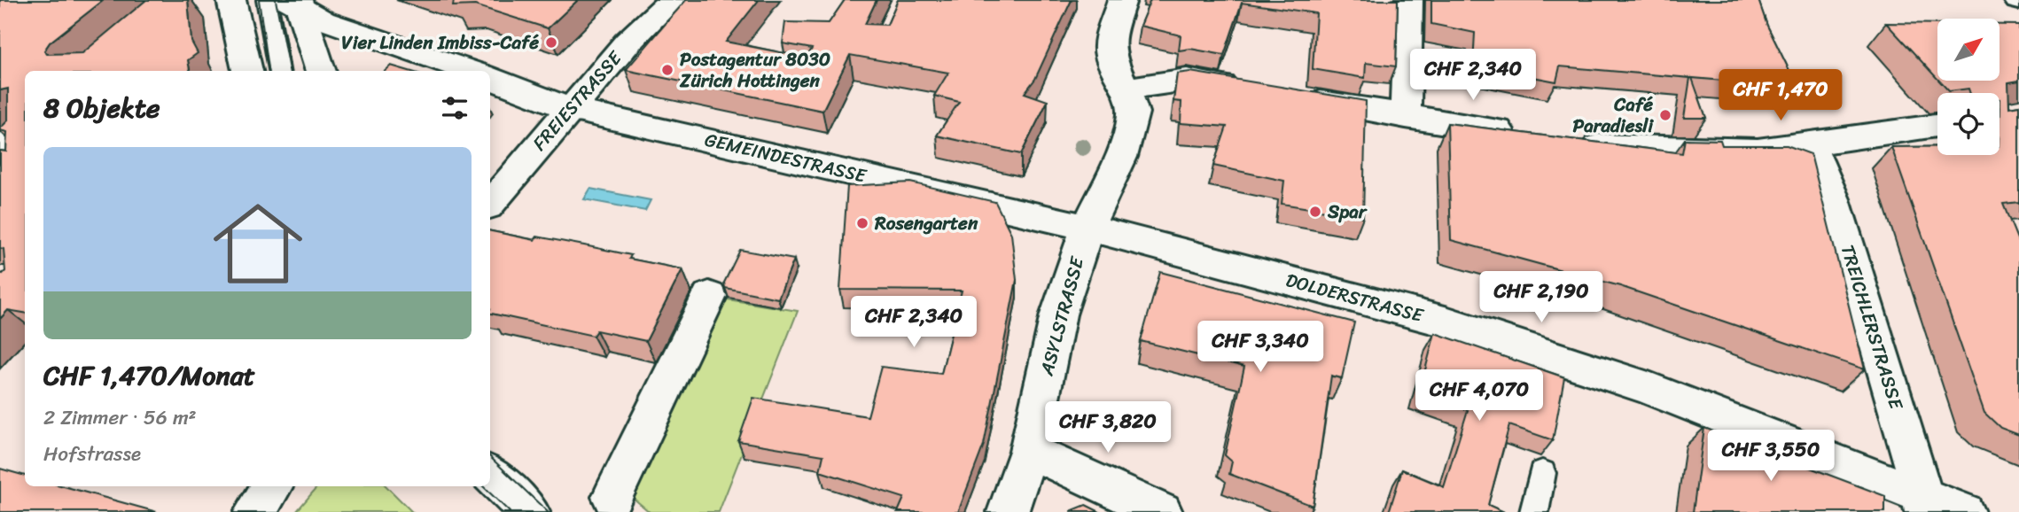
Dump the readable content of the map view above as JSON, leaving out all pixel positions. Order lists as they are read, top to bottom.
{
  "streets": {
    "street": [
      "FREIESTRASSE",
      "GEMEINDESTRASSE",
      "DOLDERSTRASSE",
      "ASYLSTRASSE",
      "TREICHLERSTRASSE"
    ]
  },
  "crossings": [
    ["FREIESTRASSE", "GEMEINDESTRASSE"],
    ["GEMEINDESTRASSE", "DOLDERSTRASSE"],
    ["GEMEINDESTRASSE", "ASYLSTRASSE"],
    ["DOLDERSTRASSE", "ASYLSTRASSE"],
    ["DOLDERSTRASSE", "TREICHLERSTRASSE"]
  ],
  "places": [
    "Vier Linden Imbiss-Café",
    "Postagentur 8030 Zürich Hottingen",
    "Café Paradiesli",
    "Spar",
    "Rosengarten"
  ],
  "north": "top right",
  "page": {
    "price": [
      "CHF 2,340",
      "CHF 1,470",
      "CHF 2,190",
      "CHF 2,340",
      "CHF 3,340",
      "CHF 4,070",
      "CHF 3,820",
      "CHF 3,550"
    ],
    "heading": "8 Objekte",
    "list": [
      {
        "name": "CHF 1,470/Monat",
        "note": "2 Zimmer · 56 m² · Hofstrasse"
      }
    ]
  }
}
